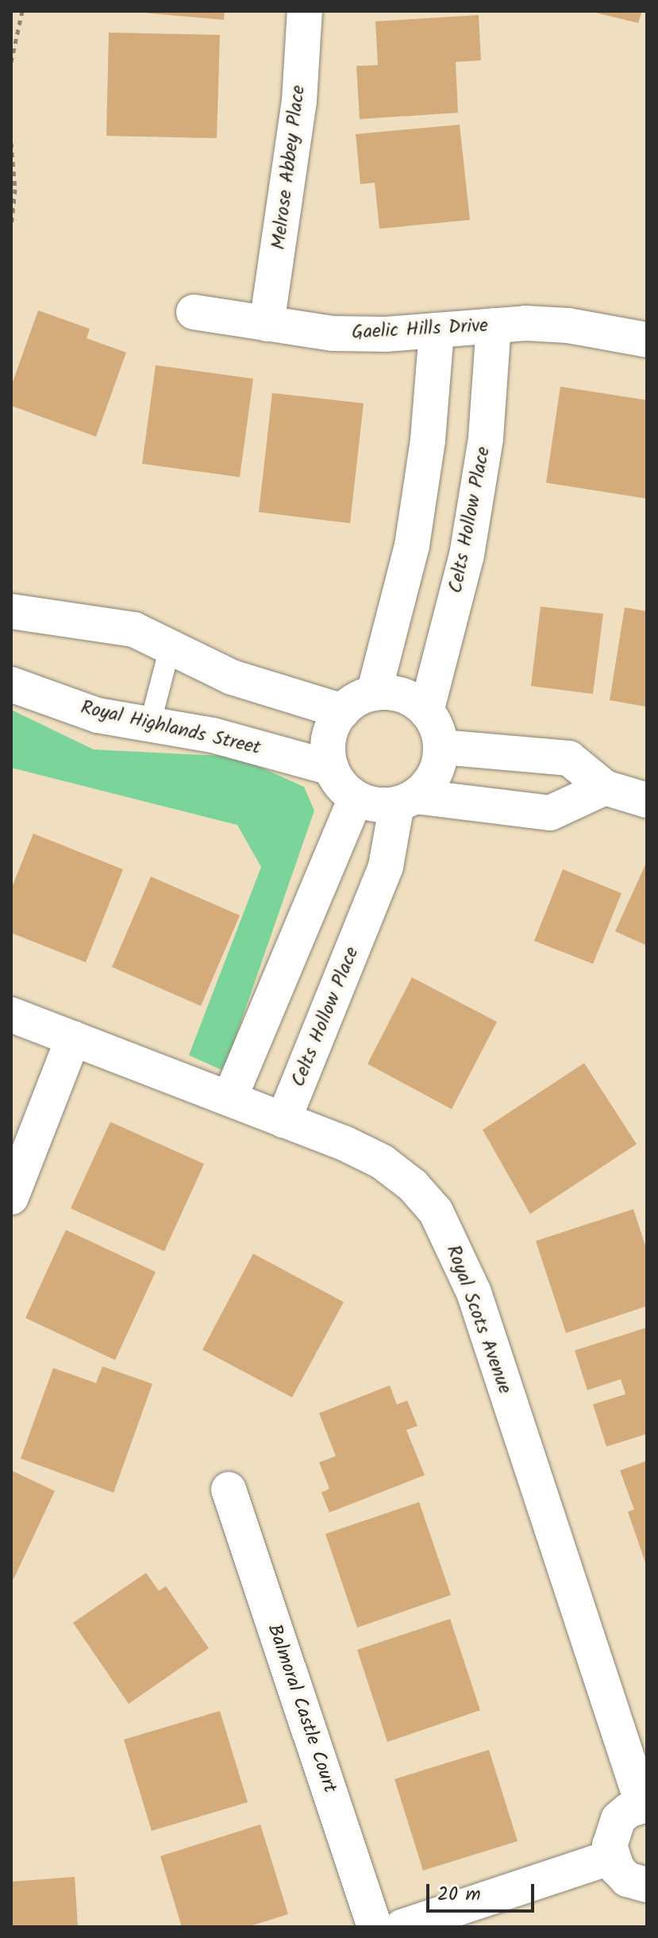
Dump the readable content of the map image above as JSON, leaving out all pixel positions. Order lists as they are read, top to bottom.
{
  "streets": {
    "street": [
      "Melrose Abbey Place",
      "Gaelic Hills Drive",
      "Celts Hollow Place",
      "Royal Highlands Street",
      "Royal Scots Avenue",
      "Balmoral Castle Court"
    ]
  },
  "crossings": [
    ["Melrose Abbey Place", "Gaelic Hills Drive"],
    ["Gaelic Hills Drive", "Celts Hollow Place"],
    ["Celts Hollow Place", "Royal Highlands Street"],
    ["Celts Hollow Place", "Royal Scots Avenue"]
  ],
  "scale_bar": "20 m"
}
